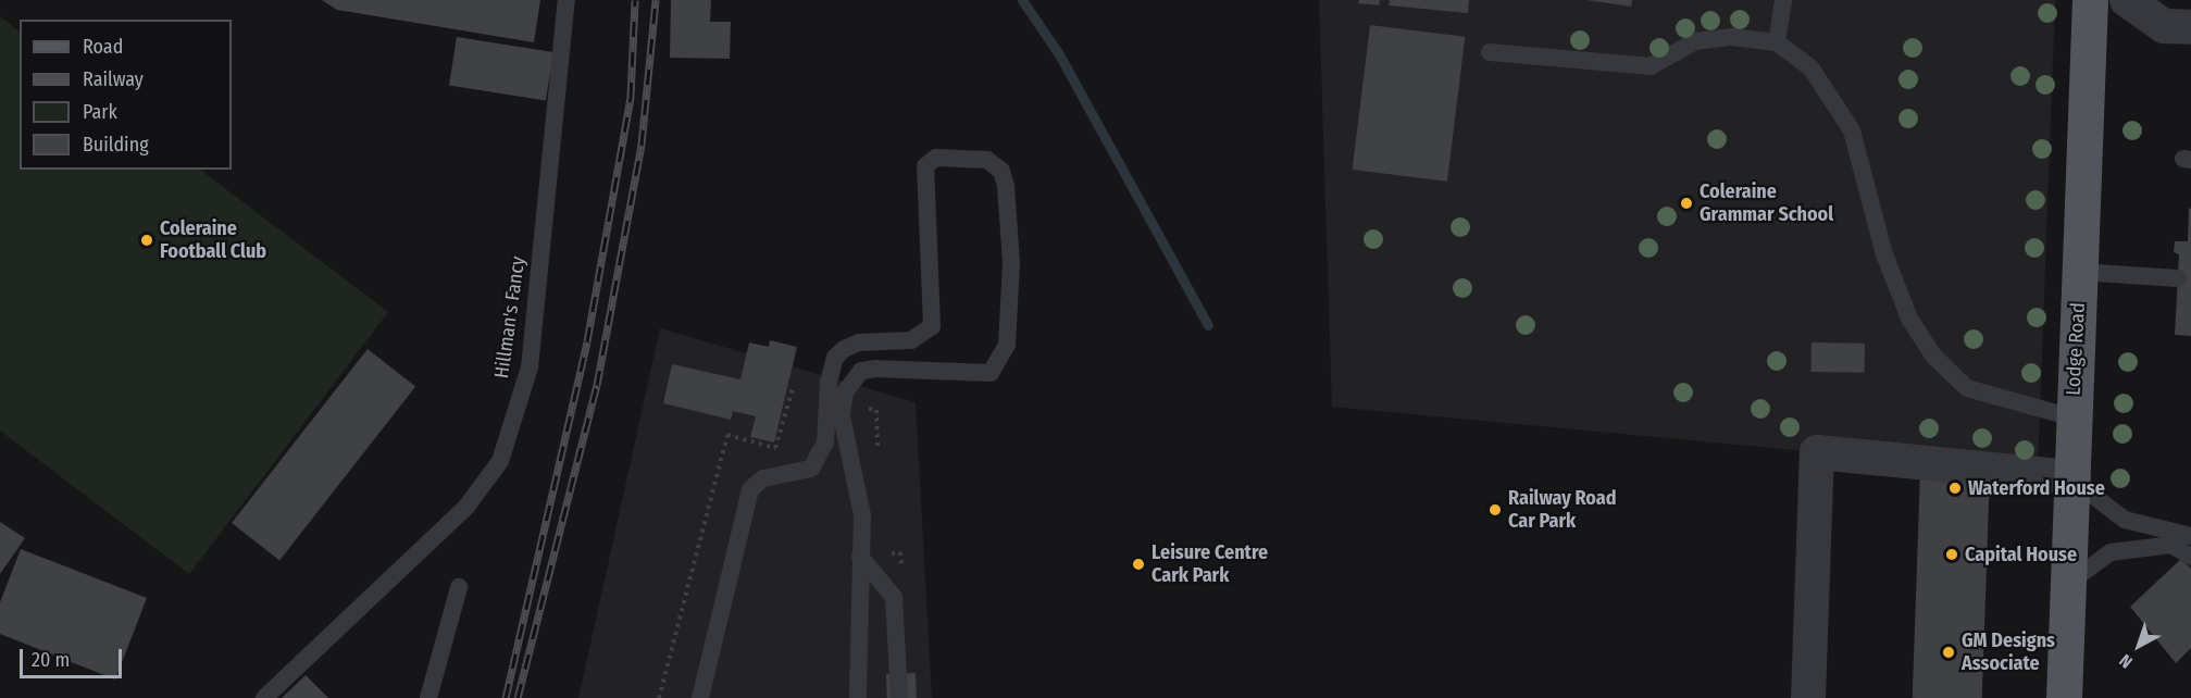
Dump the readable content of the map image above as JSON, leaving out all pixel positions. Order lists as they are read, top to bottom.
{
  "streets": {
    "main road": ["Lodge Road"],
    "lane": ["Hillman's Fancy"]
  },
  "places": [
    "Coleraine Grammar School",
    "Coleraine Football Club",
    "Waterford House",
    "Railway Road Car Park",
    "Capital House",
    "Leisure Centre Cark Park",
    "GM Designs Associate"
  ],
  "legend": [
    "Road",
    "Railway",
    "Park",
    "Building"
  ],
  "scale_bar": "20 m",
  "north": "bottom left"
}
